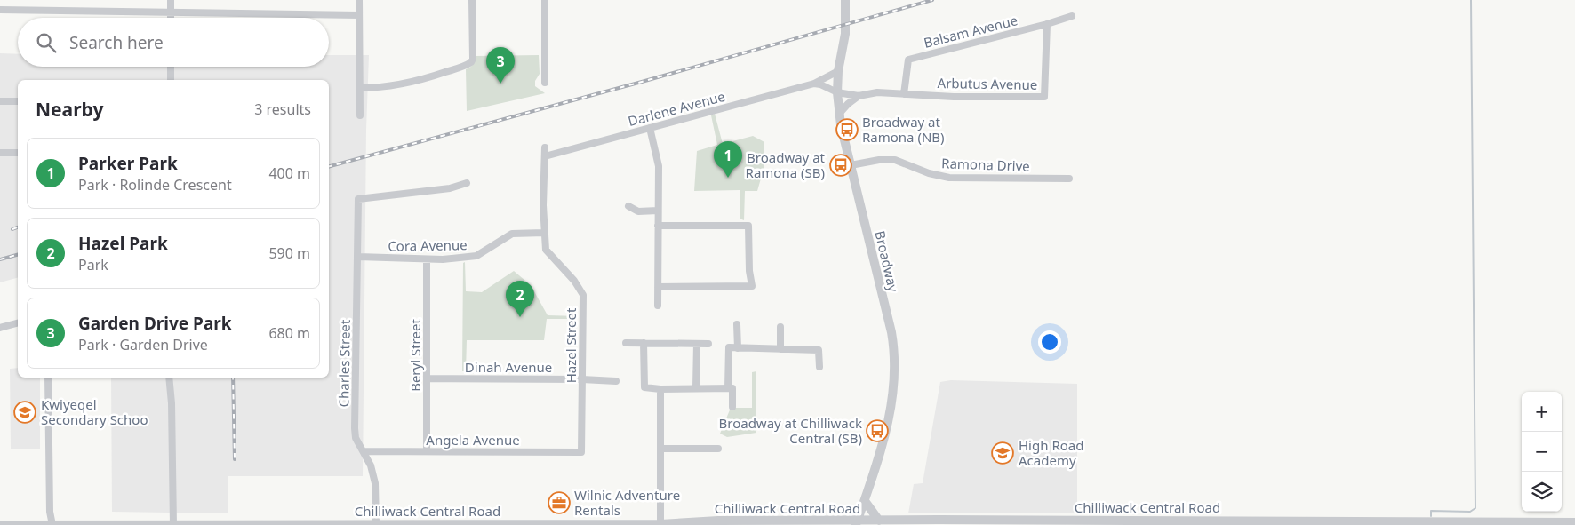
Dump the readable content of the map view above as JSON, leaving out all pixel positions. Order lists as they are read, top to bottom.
{
  "streets": {
    "street": [
      "Balsam Avenue",
      "Arbutus Avenue",
      "Darlene Avenue",
      "Ramona Drive",
      "Cora Avenue",
      "Broadway",
      "Hazel Street",
      "Beryl Street",
      "Charles Street",
      "Dinah Avenue",
      "Angela Avenue",
      "Chilliwack Central Road"
    ]
  },
  "crossings": [
    ["Balsam Avenue", "Arbutus Avenue"],
    ["Arbutus Avenue", "Broadway"],
    ["Darlene Avenue", "Broadway"],
    ["Darlene Avenue", "Hazel Street"],
    ["Ramona Drive", "Broadway"],
    ["Cora Avenue", "Hazel Street"],
    ["Cora Avenue", "Beryl Street"],
    ["Cora Avenue", "Charles Street"],
    ["Broadway", "Chilliwack Central Road"],
    ["Hazel Street", "Dinah Avenue"],
    ["Hazel Street", "Angela Avenue"],
    ["Beryl Street", "Dinah Avenue"],
    ["Beryl Street", "Angela Avenue"],
    ["Charles Street", "Angela Avenue"],
    ["Charles Street", "Chilliwack Central Road"]
  ],
  "places": {
    "bus stop": ["Broadway at Ramona (NB)", "Broadway at Ramona (SB)", "Broadway at Chilliwack Central (SB)"],
    "school or university": ["Kwiyeqel Secondary Schoo", "High Road Academy"],
    "office": ["Wilnic Adventure Rentals"]
  },
  "page": {
    "search": "Search here",
    "pins": ["3", "1", "2"],
    "heading": ["Nearby", "3 results"],
    "list": [
      {
        "mark": "1",
        "name": "Parker Park",
        "note": "Park · Rolinde Crescent",
        "value": "400 m"
      },
      {
        "mark": "2",
        "name": "Hazel Park",
        "note": "Park",
        "value": "590 m"
      },
      {
        "mark": "3",
        "name": "Garden Drive Park",
        "note": "Park · Garden Drive",
        "value": "680 m"
      }
    ],
    "map_buttons": ["+", "−"]
  }
}
